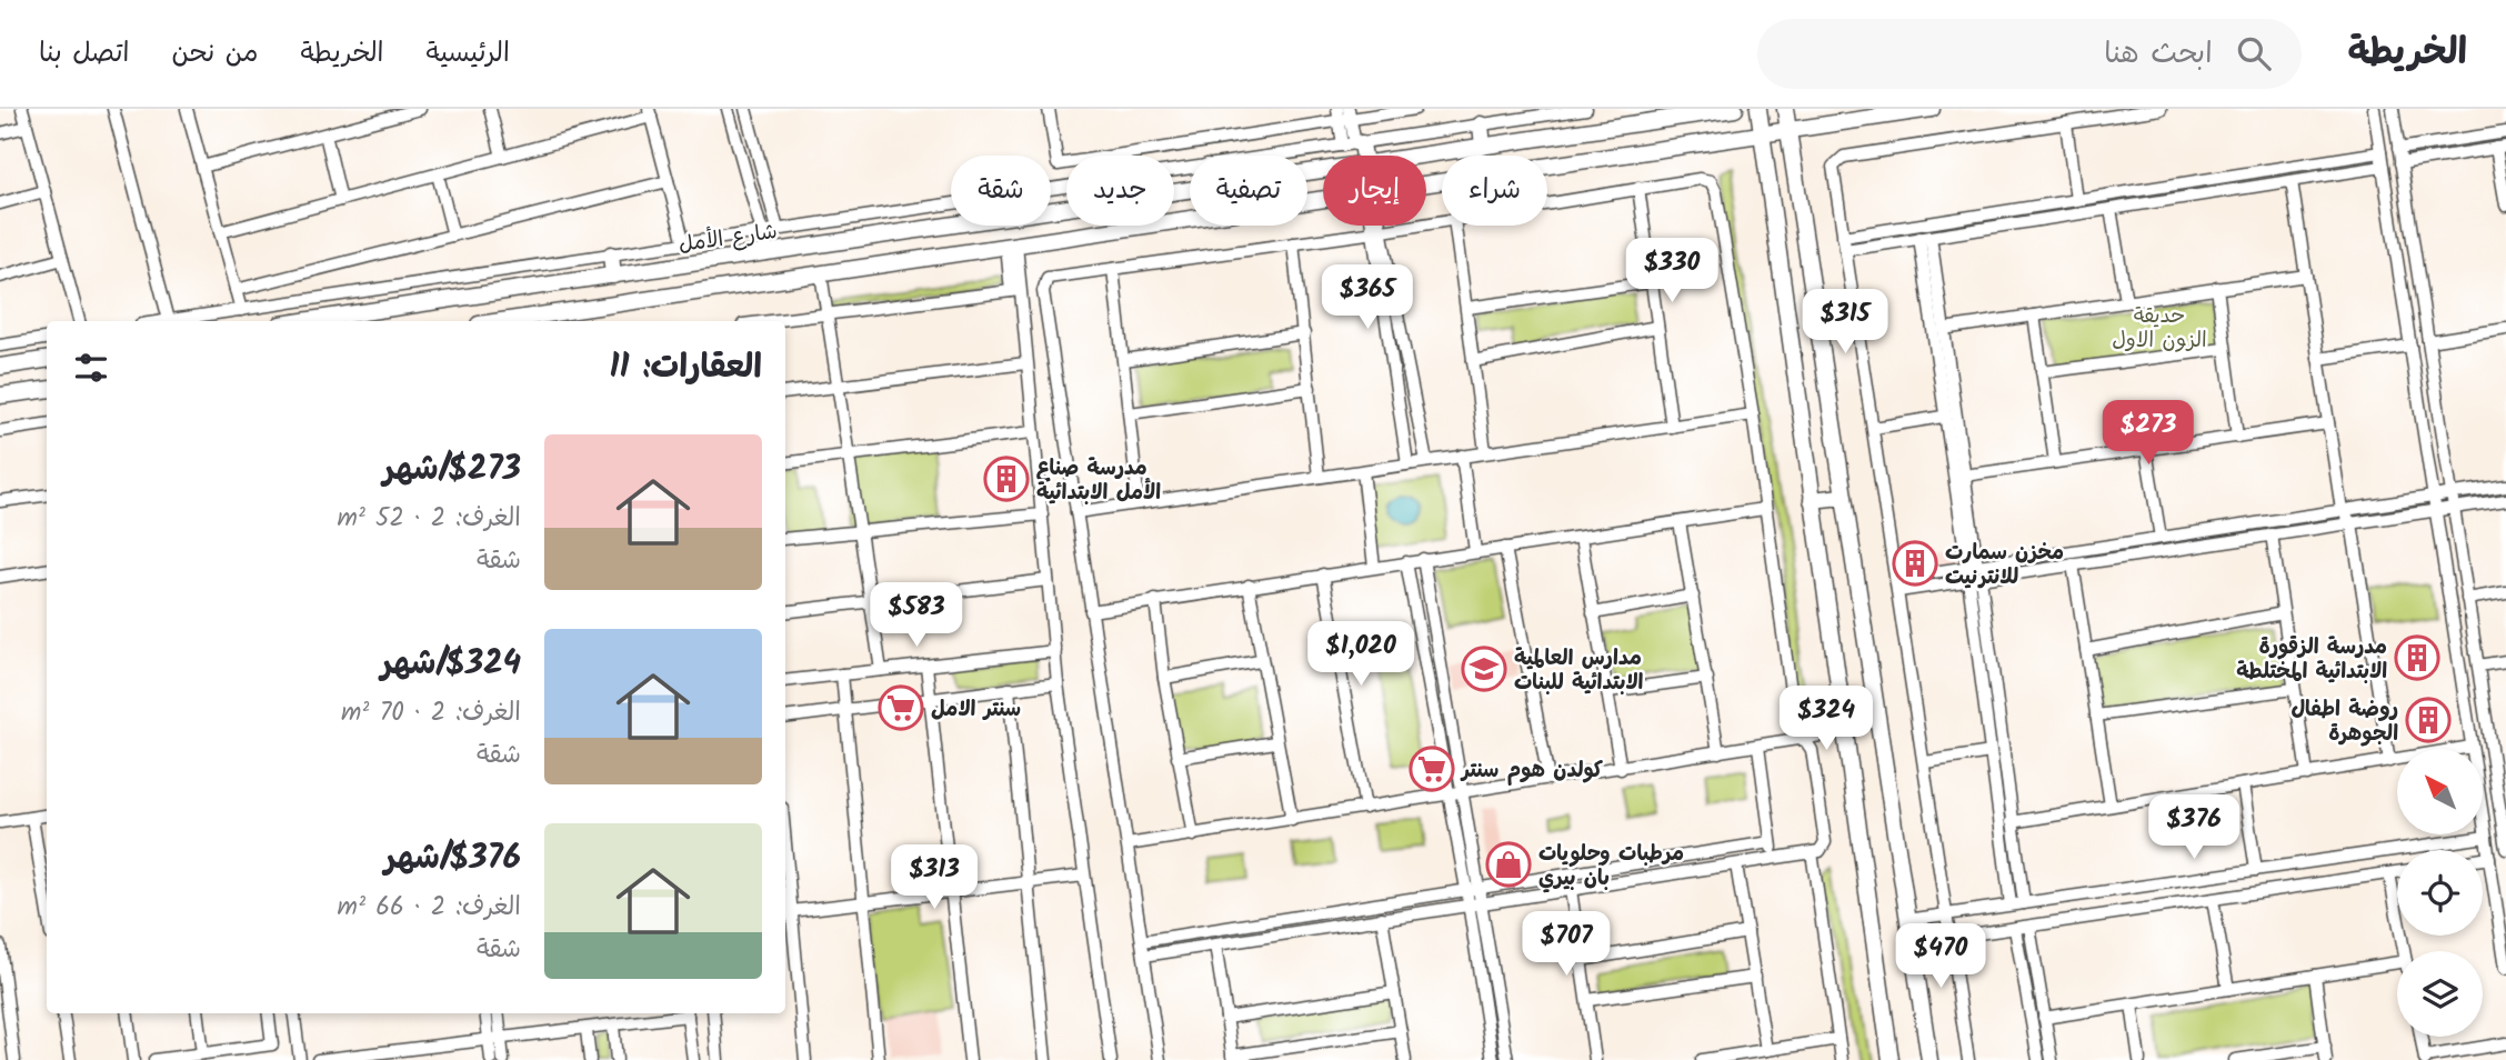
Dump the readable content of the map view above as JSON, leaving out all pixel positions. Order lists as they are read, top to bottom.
{
  "streets": {
    "main road": ["شارع الأمل"]
  },
  "parks": ["حديقة الزون الاول"],
  "places": {
    "building": [
      "مدرسة صناع الأمل الابتدائية",
      "مخزن سمارت للانترنيت",
      "مدرسة الزقورة الابتدائية المختلطة",
      "روضة اطفال الجوهرة"
    ],
    "school or university": ["مدارس العالمية الابتدائية للبنات"],
    "supermarket": ["سنتر الامل", "كولدن هوم سنتر"],
    "shop": ["مرطبات وحلويات بان بيري"]
  },
  "north": "top left",
  "page": {
    "header": "الخريطة",
    "search": "ابحث هنا",
    "nav": [
      "الرئيسية",
      "الخريطة",
      "من نحن",
      "اتصل بنا"
    ],
    "chip": [
      "شراء",
      "إيجار",
      "تصفية",
      "جديد",
      "شقة"
    ],
    "price": [
      "$330",
      "$365",
      "$315",
      "$273",
      "$583",
      "$1,020",
      "$324",
      "$376",
      "$313",
      "$707",
      "$470"
    ],
    "heading": "العقارات: 11",
    "list": [
      {
        "name": "$273/شهر",
        "note": "الغرف: 2 · 52 m² · شقة"
      },
      {
        "name": "$324/شهر",
        "note": "الغرف: 2 · 70 m² · شقة"
      },
      {
        "name": "$376/شهر",
        "note": "الغرف: 2 · 66 m² · شقة"
      }
    ]
  }
}
